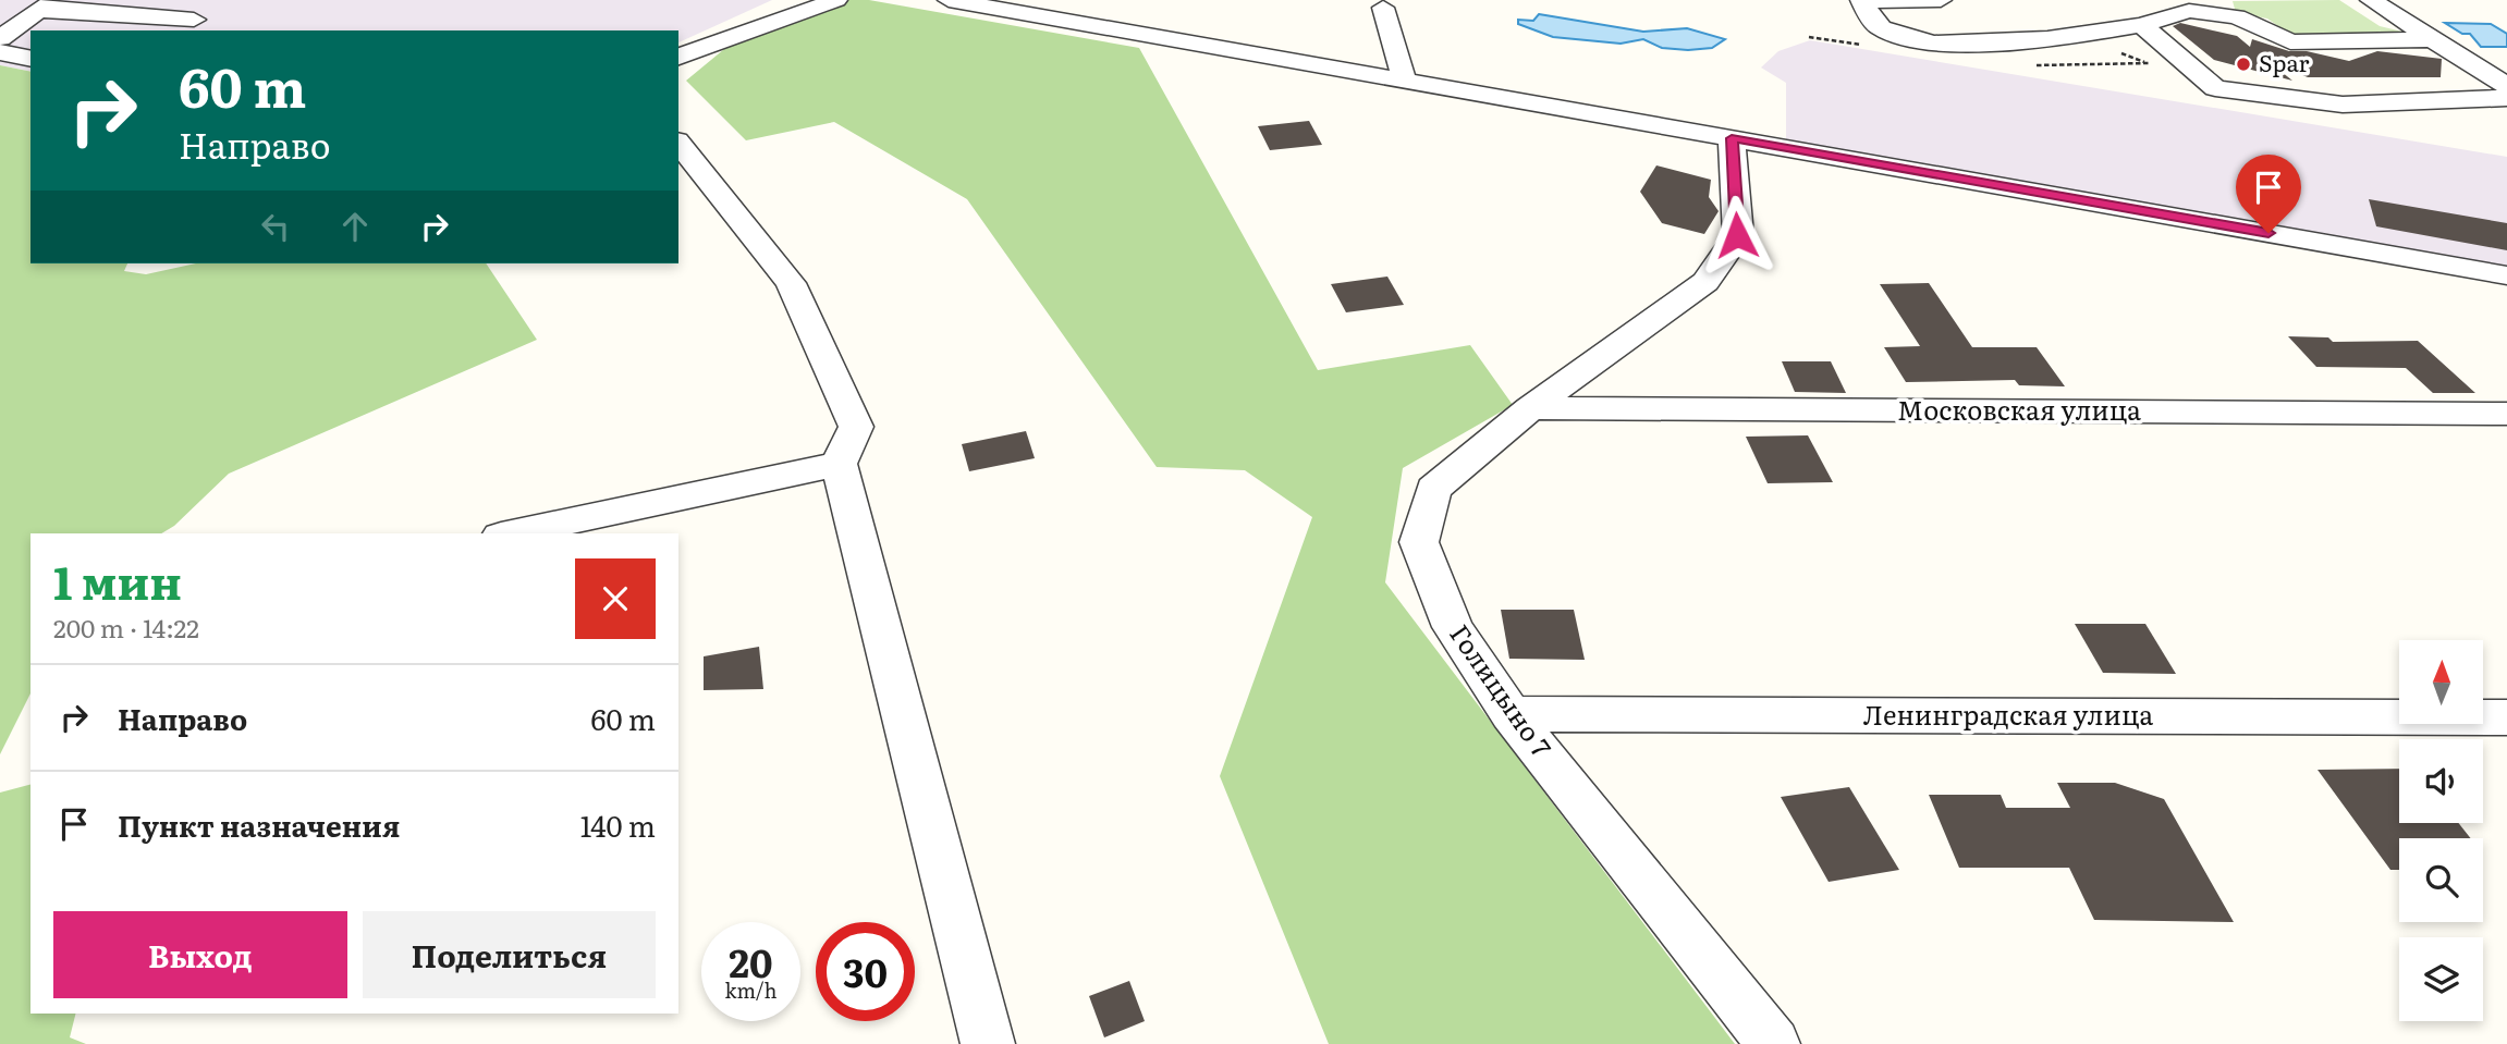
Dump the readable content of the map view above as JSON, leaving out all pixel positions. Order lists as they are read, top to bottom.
{
  "streets": {
    "street": ["Московская улица", "Голицыно 7", "Ленинградская улица"]
  },
  "crossings": [
    ["Московская улица", "Голицыно 7"],
    ["Голицыно 7", "Ленинградская улица"]
  ],
  "places": ["Spar"],
  "north": "top",
  "page": {
    "turn": ["60 m", "Направо"],
    "heading": ["1 мин", "200 m · 14:22"],
    "list": [
      {
        "name": "Направо",
        "value": "60 m"
      },
      {
        "name": "Пункт назначения",
        "value": "140 m"
      }
    ],
    "buttons": ["Выход", "Поделиться"],
    "speed": "20 km/h",
    "limit": "30"
  }
}
